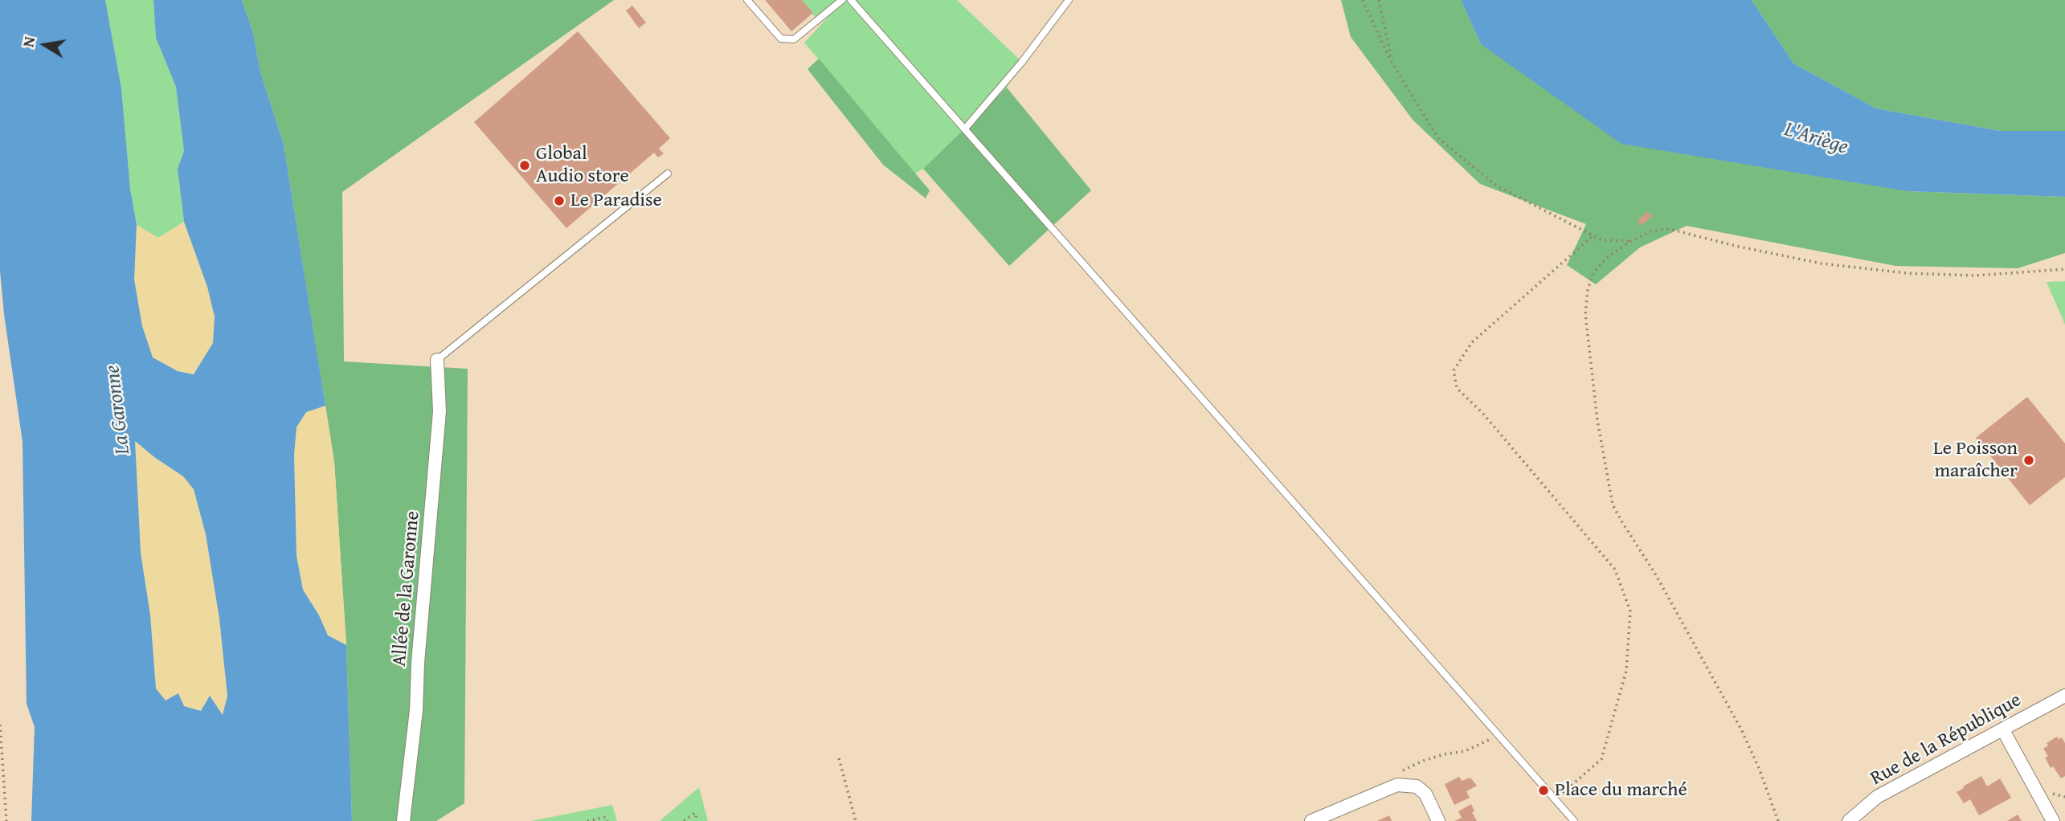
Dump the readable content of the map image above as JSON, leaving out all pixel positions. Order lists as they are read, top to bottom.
{
  "streets": {
    "street": ["Allée de la Garonne", "Rue de la République"]
  },
  "water": ["L'Ariège", "La Garonne"],
  "places": [
    "Global Audio store",
    "Le Paradise",
    "Le Poisson maraîcher",
    "Place du marché"
  ],
  "north": "left"
}
